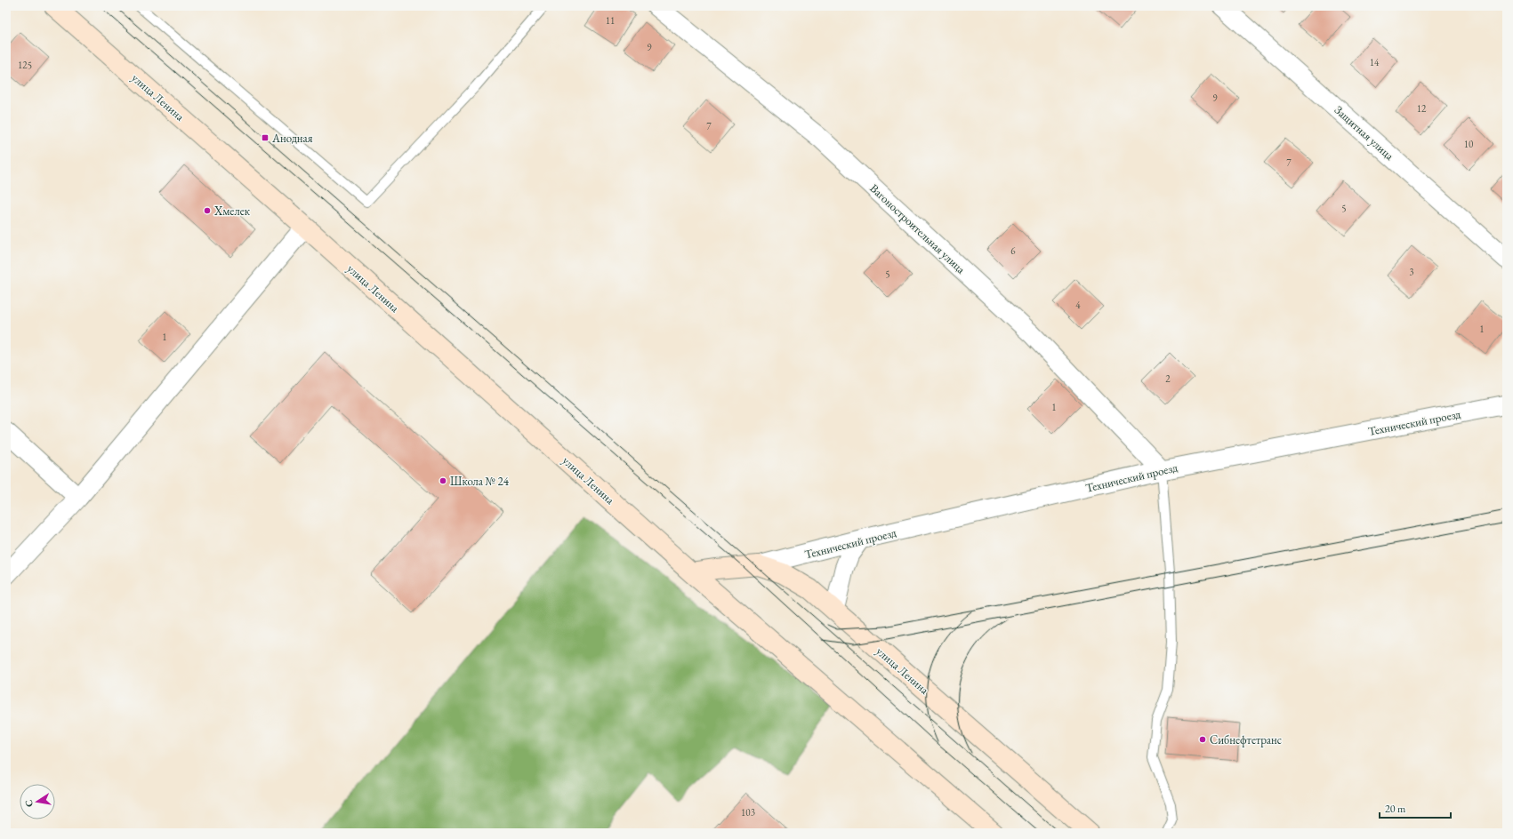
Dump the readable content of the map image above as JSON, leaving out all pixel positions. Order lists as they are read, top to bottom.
{
  "streets": {
    "main road": ["улица Ленина"],
    "street": ["Защитная улица", "Вагоностроительная улица", "Технический проезд"]
  },
  "crossings": [
    ["улица Ленина", "Технический проезд"],
    ["Вагоностроительная улица", "Технический проезд"]
  ],
  "places": {
    "transit": ["Анодная"],
    "other": ["Хмелек", "Школа № 24", "Сибнефтетранс"]
  },
  "house_numbers": [
    "11",
    "9",
    "14",
    "125",
    "9",
    "12",
    "7",
    "10",
    "7",
    "5",
    "6",
    "3",
    "5",
    "4",
    "1",
    "1",
    "2",
    "1",
    "103"
  ],
  "scale_bar": "20 m",
  "north": "left"
}
